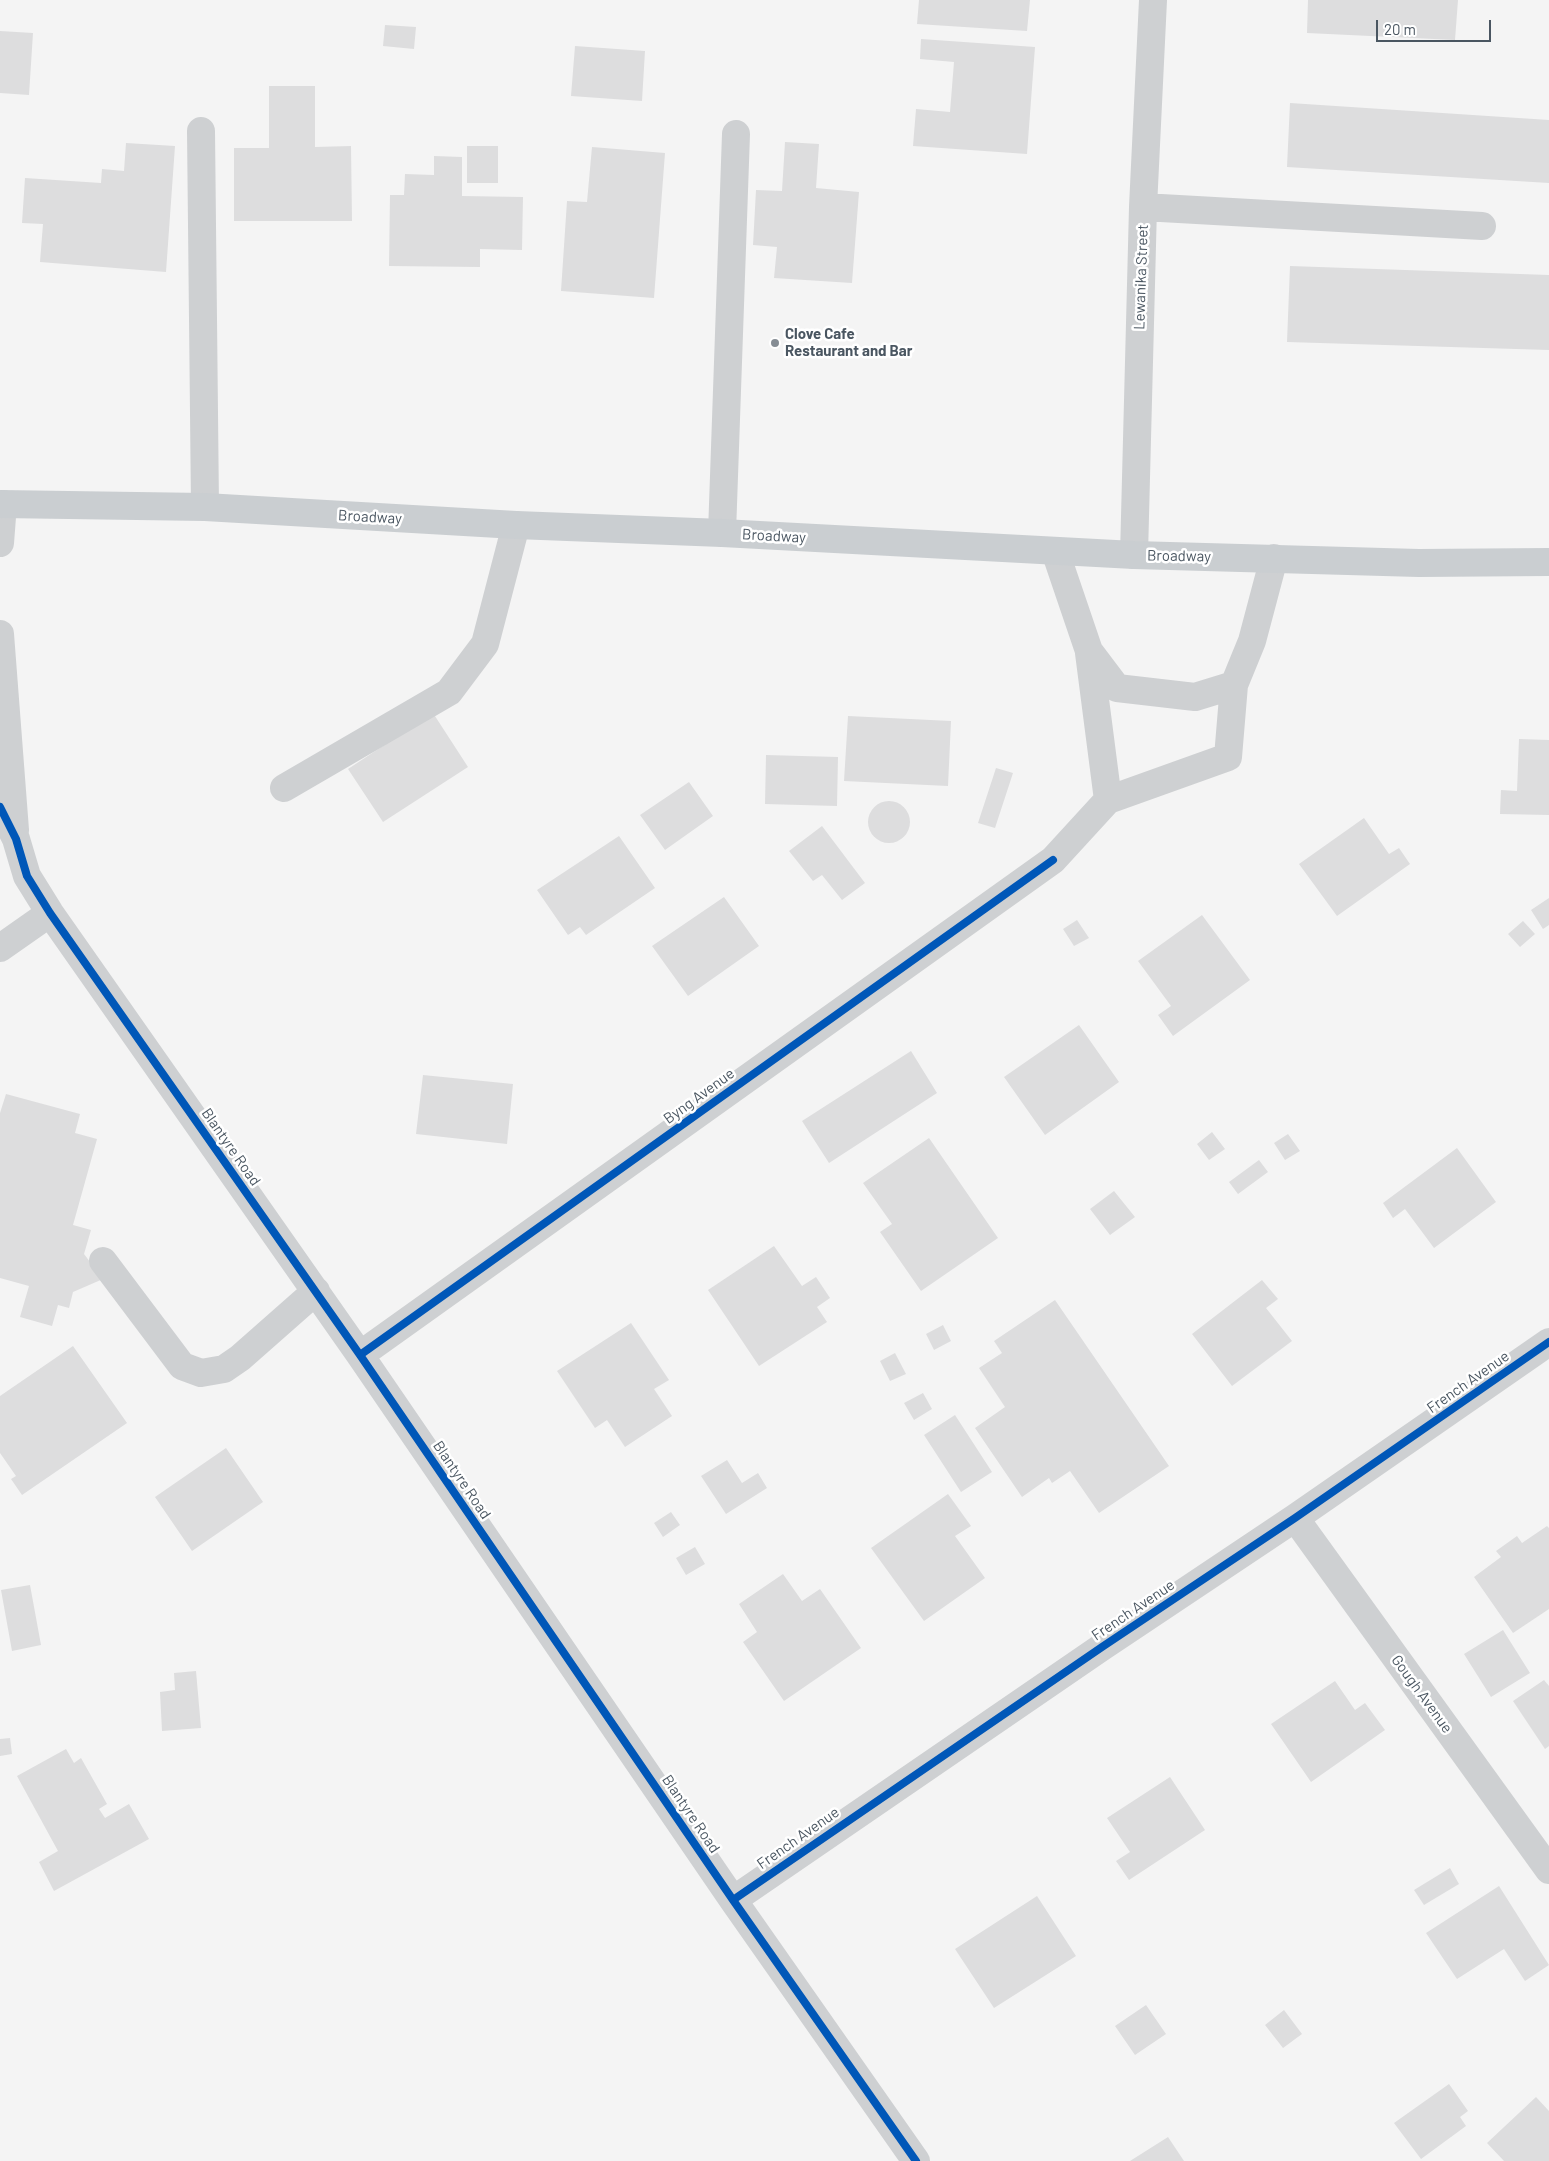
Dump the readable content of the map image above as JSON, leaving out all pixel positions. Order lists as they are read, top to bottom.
{
  "streets": {
    "main road": ["Broadway"],
    "street": [
      "Lewanika Street",
      "Byng Avenue",
      "Blantyre Road",
      "French Avenue",
      "Gough Avenue"
    ]
  },
  "crossings": [
    ["Lewanika Street", "Broadway"],
    ["Byng Avenue", "Blantyre Road"],
    ["Blantyre Road", "French Avenue"],
    ["French Avenue", "Gough Avenue"]
  ],
  "places": ["Clove Cafe Restaurant and Bar"],
  "scale_bar": "20 m"
}
